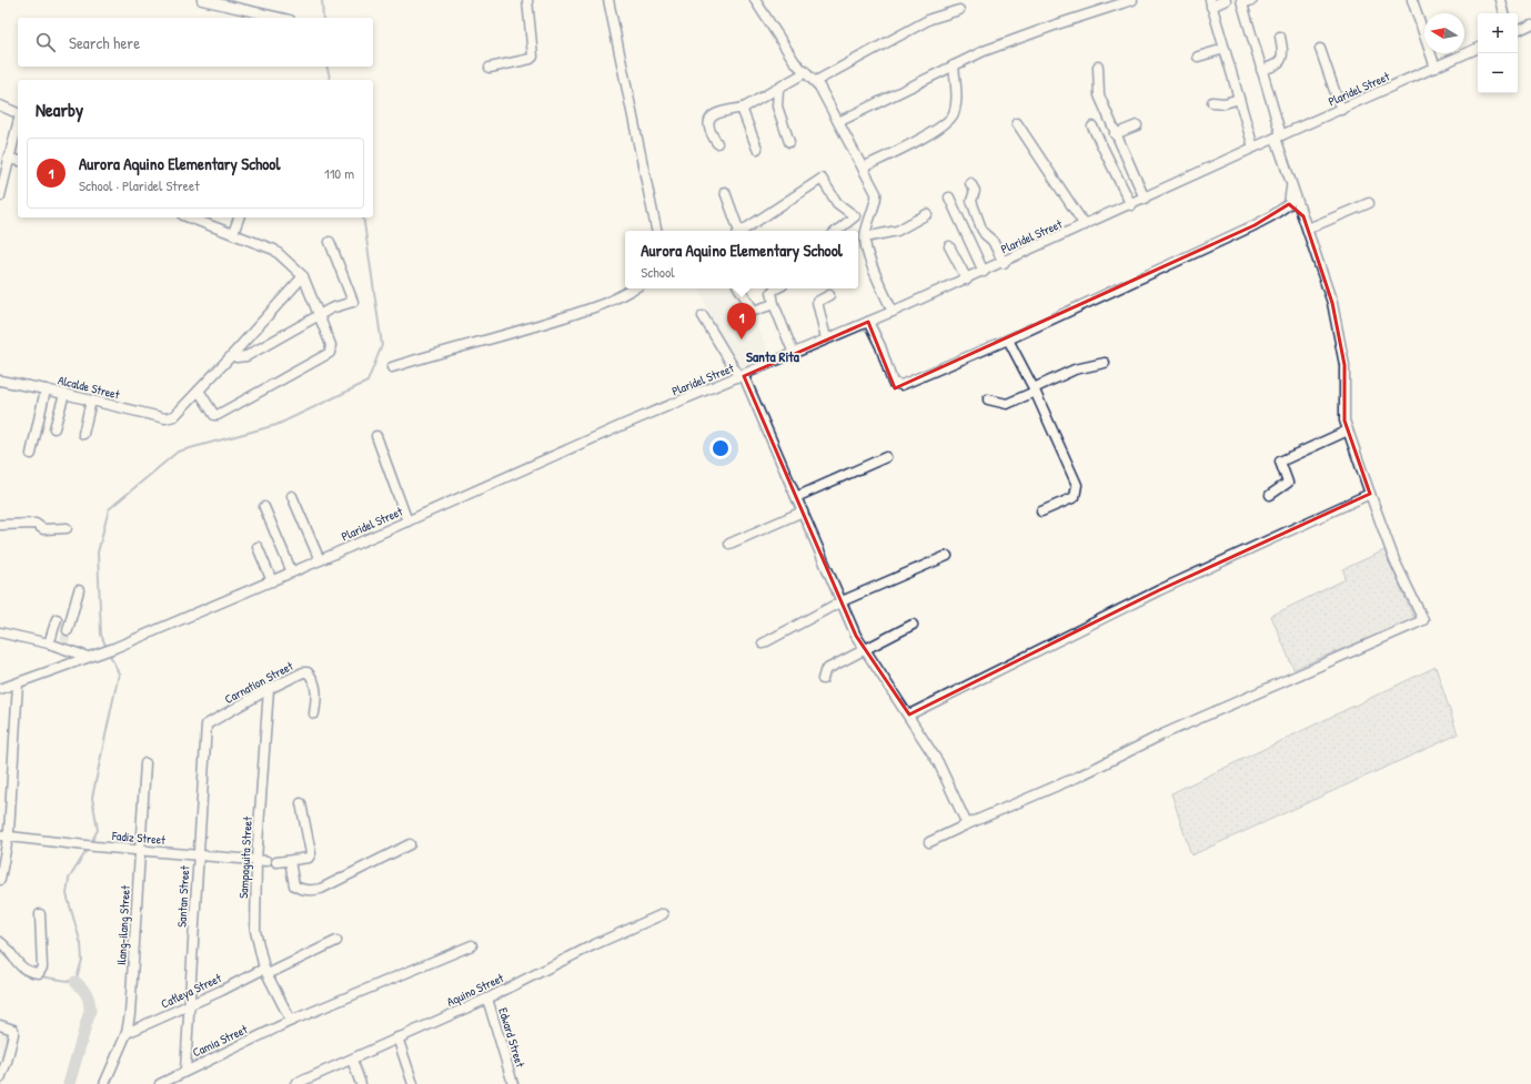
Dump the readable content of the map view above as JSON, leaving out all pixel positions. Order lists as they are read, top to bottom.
{
  "streets": {
    "street": [
      "Plaridel Street",
      "Alcalde Street",
      "Carnation Street",
      "Fadiz Street",
      "Sampaguita Street",
      "Santan Street",
      "Ilang-ilang Street",
      "Aquino Street",
      "Catleya Street",
      "Edward Street",
      "Camia Street"
    ]
  },
  "crossings": [
    ["Carnation Street", "Sampaguita Street"],
    ["Carnation Street", "Santan Street"],
    ["Fadiz Street", "Sampaguita Street"],
    ["Fadiz Street", "Santan Street"],
    ["Fadiz Street", "Ilang-ilang Street"],
    ["Sampaguita Street", "Catleya Street"],
    ["Sampaguita Street", "Camia Street"],
    ["Santan Street", "Catleya Street"],
    ["Santan Street", "Camia Street"],
    ["Ilang-ilang Street", "Catleya Street"],
    ["Aquino Street", "Edward Street"]
  ],
  "districts": ["Santa Rita"],
  "north": "left",
  "page": {
    "map_buttons": ["+", "−"],
    "search": "Search here",
    "heading": "Nearby",
    "list": [
      {
        "mark": "1",
        "name": "Aurora Aquino Elementary School",
        "note": "School · Plaridel Street",
        "value": "110 m"
      }
    ],
    "popup": ["Aurora Aquino Elementary School", "School"],
    "pins": "1"
  }
}
